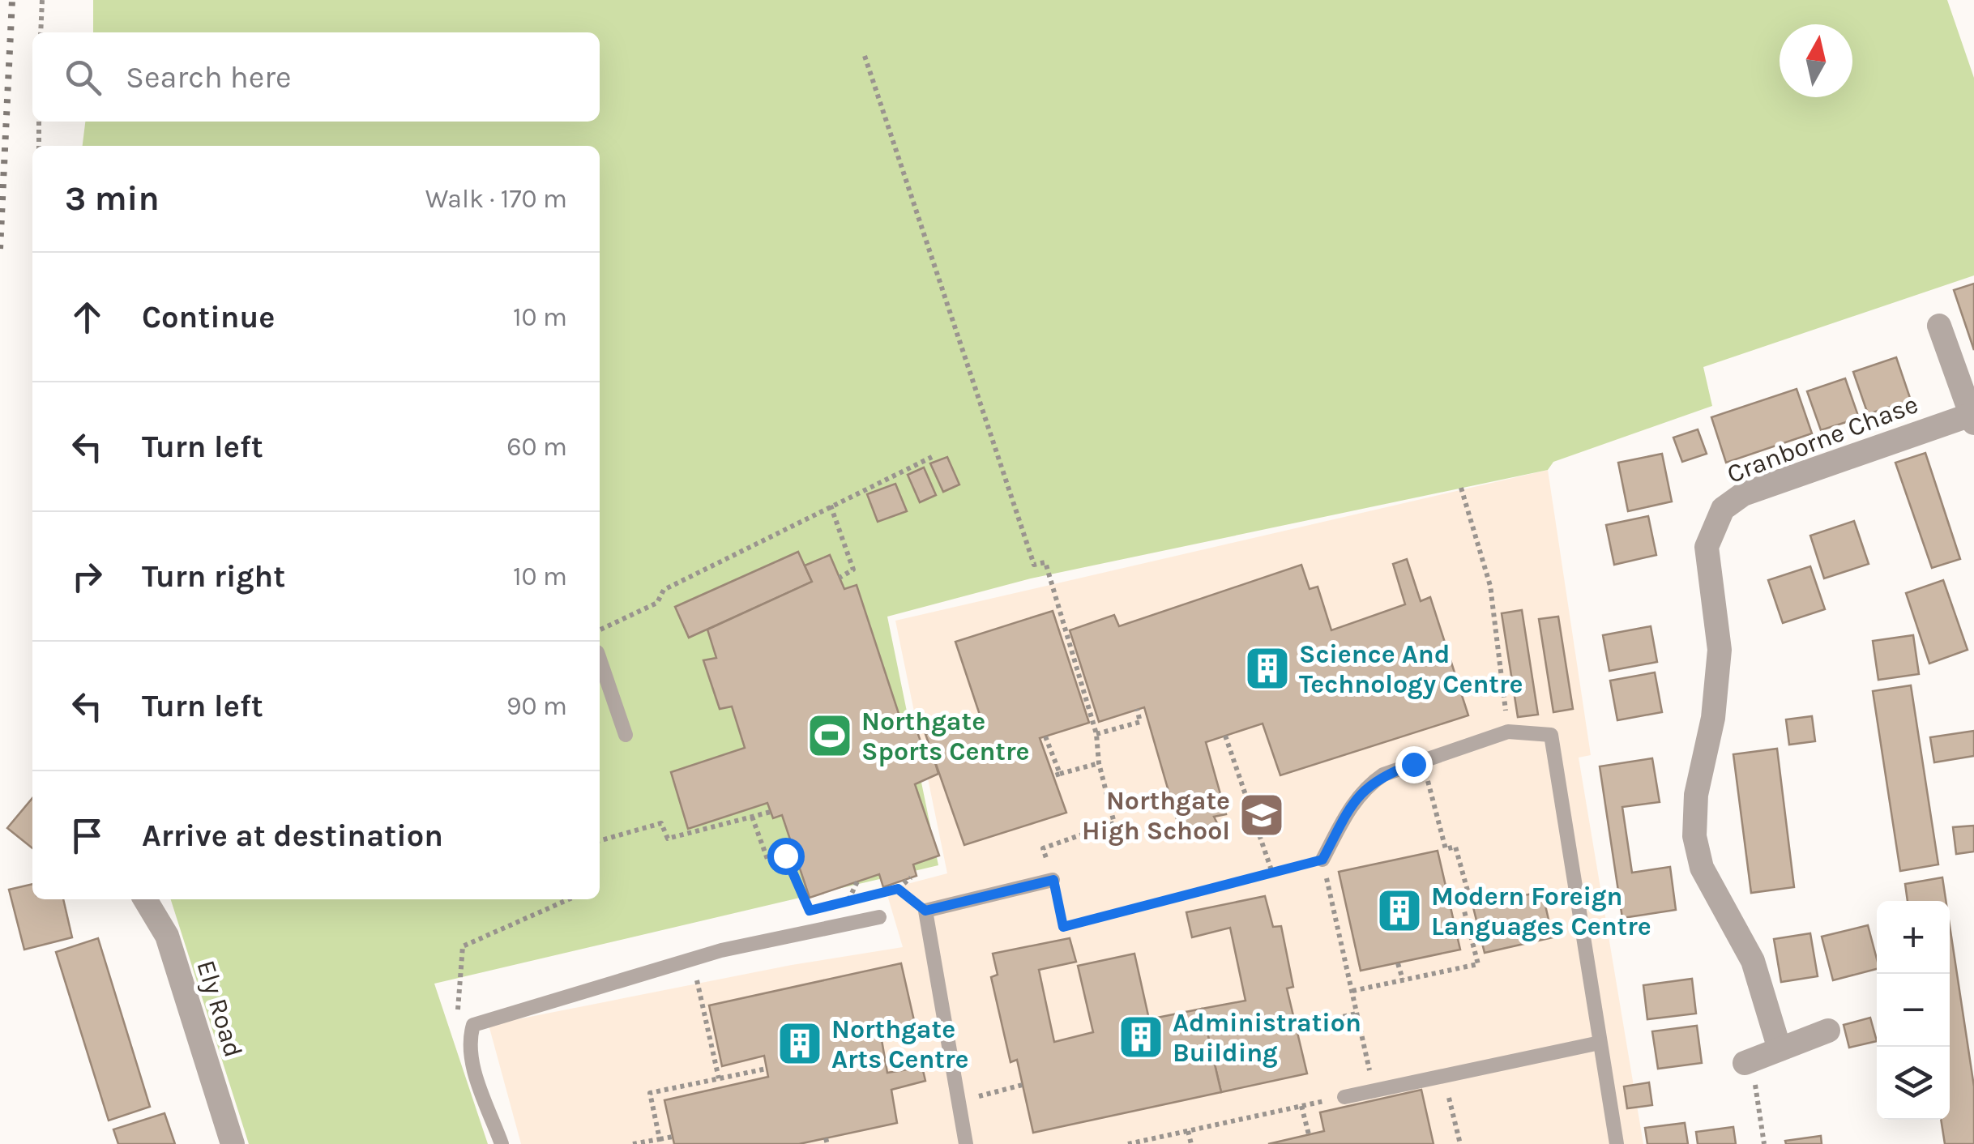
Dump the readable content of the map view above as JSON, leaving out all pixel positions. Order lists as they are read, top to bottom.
{
  "streets": {
    "street": ["Cranborne Chase", "Ely Road"]
  },
  "places": {
    "building": [
      "Science And Technology Centre",
      "Modern Foreign Languages Centre",
      "Administration Building",
      "Northgate Arts Centre"
    ],
    "sports": ["Northgate Sports Centre"],
    "school or university": ["Northgate High School"]
  },
  "north": "top",
  "page": {
    "search": "Search here",
    "heading": ["3 min", "Walk · 170 m"],
    "list": [
      ["Continue", "10 m"],
      ["Turn left", "60 m"],
      ["Turn right", "10 m"],
      ["Turn left", "90 m"],
      "Arrive at destination"
    ],
    "map_buttons": ["+", "−"]
  }
}
